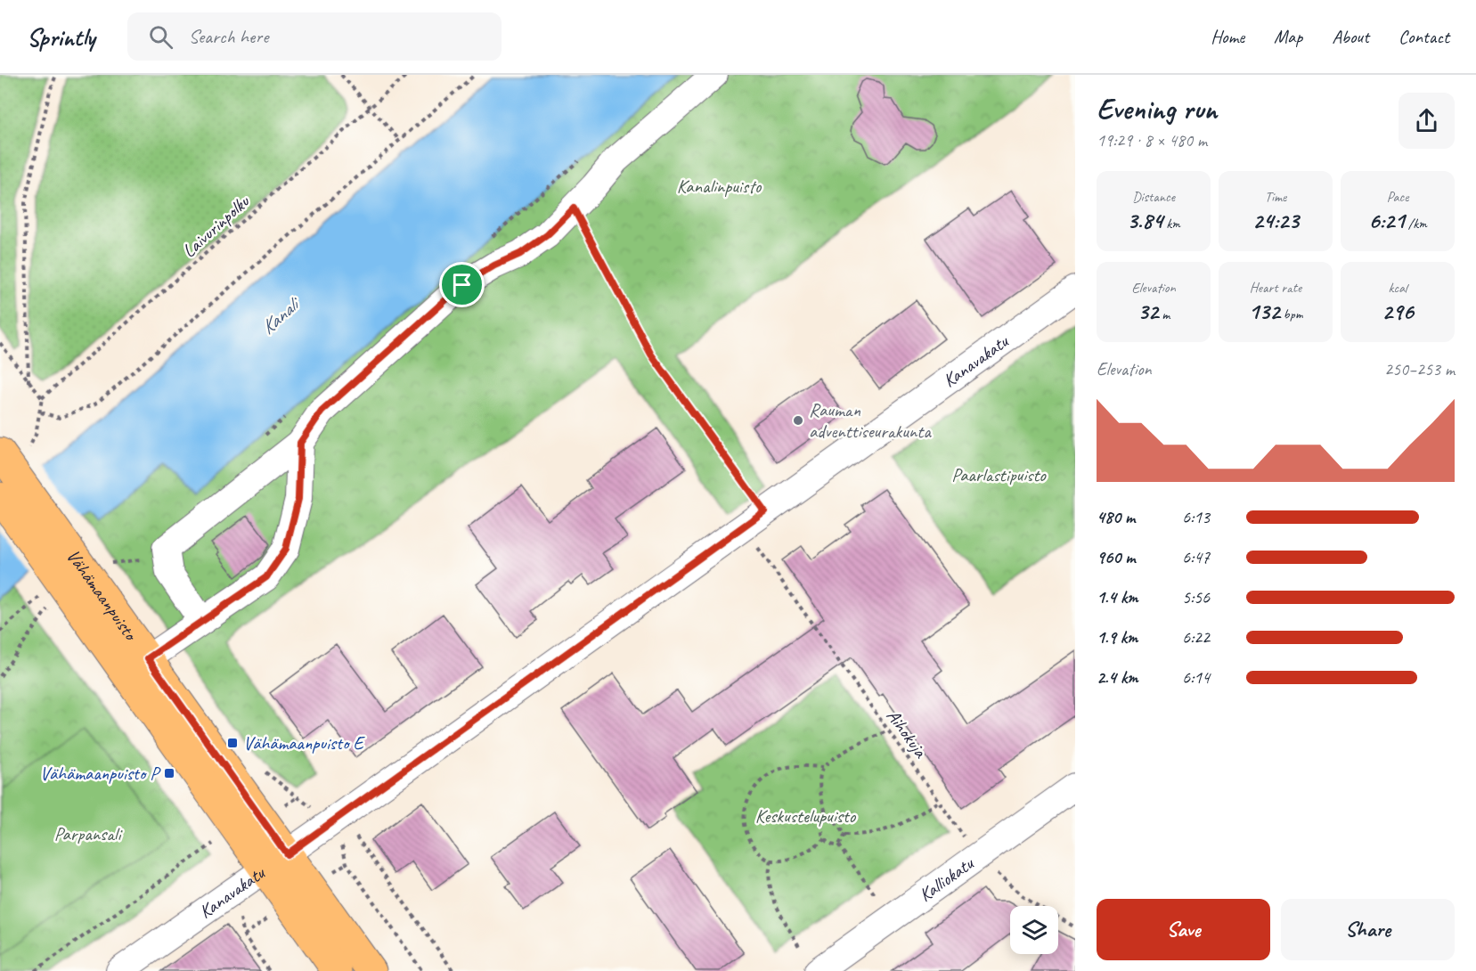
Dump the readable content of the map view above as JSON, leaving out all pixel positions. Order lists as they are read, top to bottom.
{
  "streets": {
    "main road": ["Vähämaanpuisto"],
    "street": ["Kanavakatu", "Kalliokatu"],
    "path": ["Laivurinpolku", "Aihokuja"]
  },
  "crossings": [
    ["Kanavakatu", "Vähämaanpuisto"],
    ["Kanavakatu", "Aihokuja"],
    ["Aihokuja", "Kalliokatu"]
  ],
  "water": ["Kanali"],
  "parks": [
    "Kanalinpuisto",
    "Paarlastipuisto",
    "Keskustelupuisto",
    "Parpansali"
  ],
  "places": {
    "other": ["Rauman adventtiseurakunta"],
    "transit": ["Vähämaanpuisto E", "Vähämaanpuisto P"]
  },
  "page": {
    "header": "Sprintly",
    "search": "Search here",
    "nav": [
      "Home",
      "Map",
      "About",
      "Contact"
    ],
    "heading": ["Evening run", "19:29 · 8 × 480 m"],
    "stats": [
      ["Distance", "3.84 km"],
      ["Time", "24:23"],
      ["Pace", "6:21 /km"],
      ["Elevation", "32 m"],
      ["Heart rate", "132 bpm"],
      ["kcal", "296"]
    ],
    "chart": ["Elevation", "250–253 m"],
    "list": [
      {
        "name": "480 m",
        "note": "6:13"
      },
      {
        "name": "960 m",
        "note": "6:47"
      },
      {
        "name": "1.4 km",
        "note": "5:56"
      },
      {
        "name": "1.9 km",
        "note": "6:22"
      },
      {
        "name": "2.4 km",
        "note": "6:14"
      }
    ],
    "buttons": ["Save", "Share"]
  }
}
